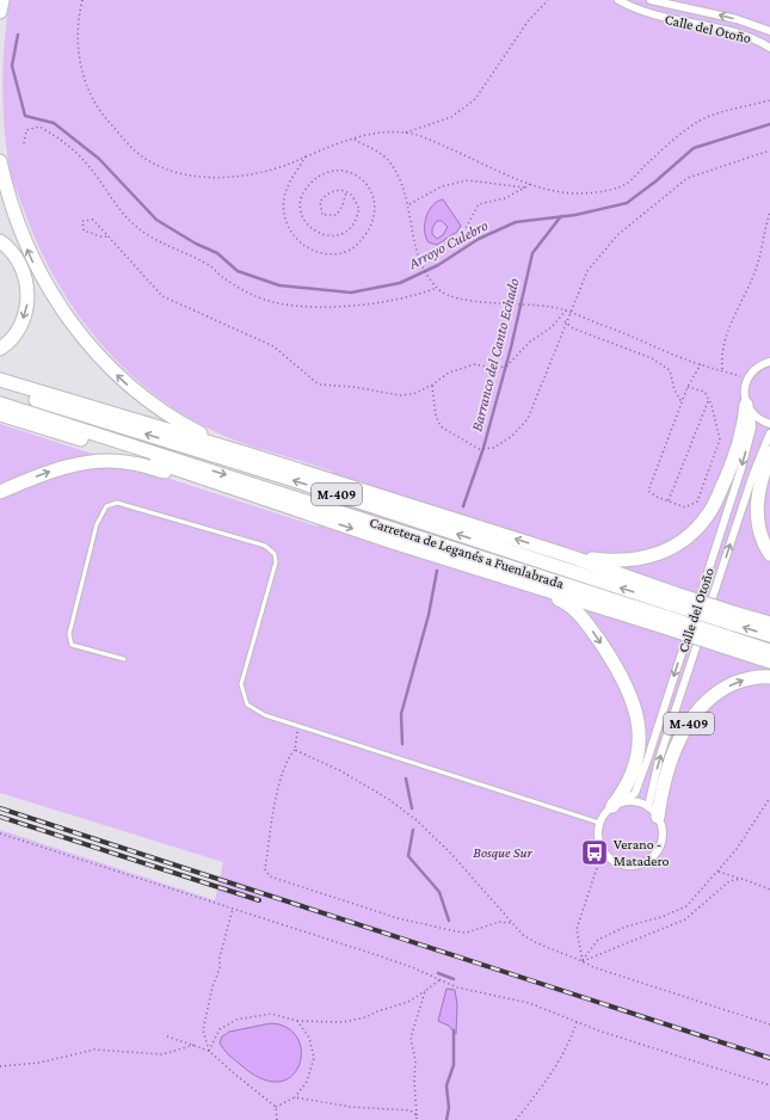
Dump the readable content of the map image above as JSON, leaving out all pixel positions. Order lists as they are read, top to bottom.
{
  "streets": {
    "highway": ["M-409", "Carretera de Leganés a Fuenlabrada"],
    "street": ["Calle del Otoño"]
  },
  "crossings": [
    ["Calle del Otoño", "M-409"],
    ["M-409", "Carretera de Leganés a Fuenlabrada"]
  ],
  "water": ["Arroyo Culebro", "Barranco del Canto Echado"],
  "parks": ["Bosque Sur"],
  "places": {
    "bus stop": ["Verano - Matadero"]
  }
}
